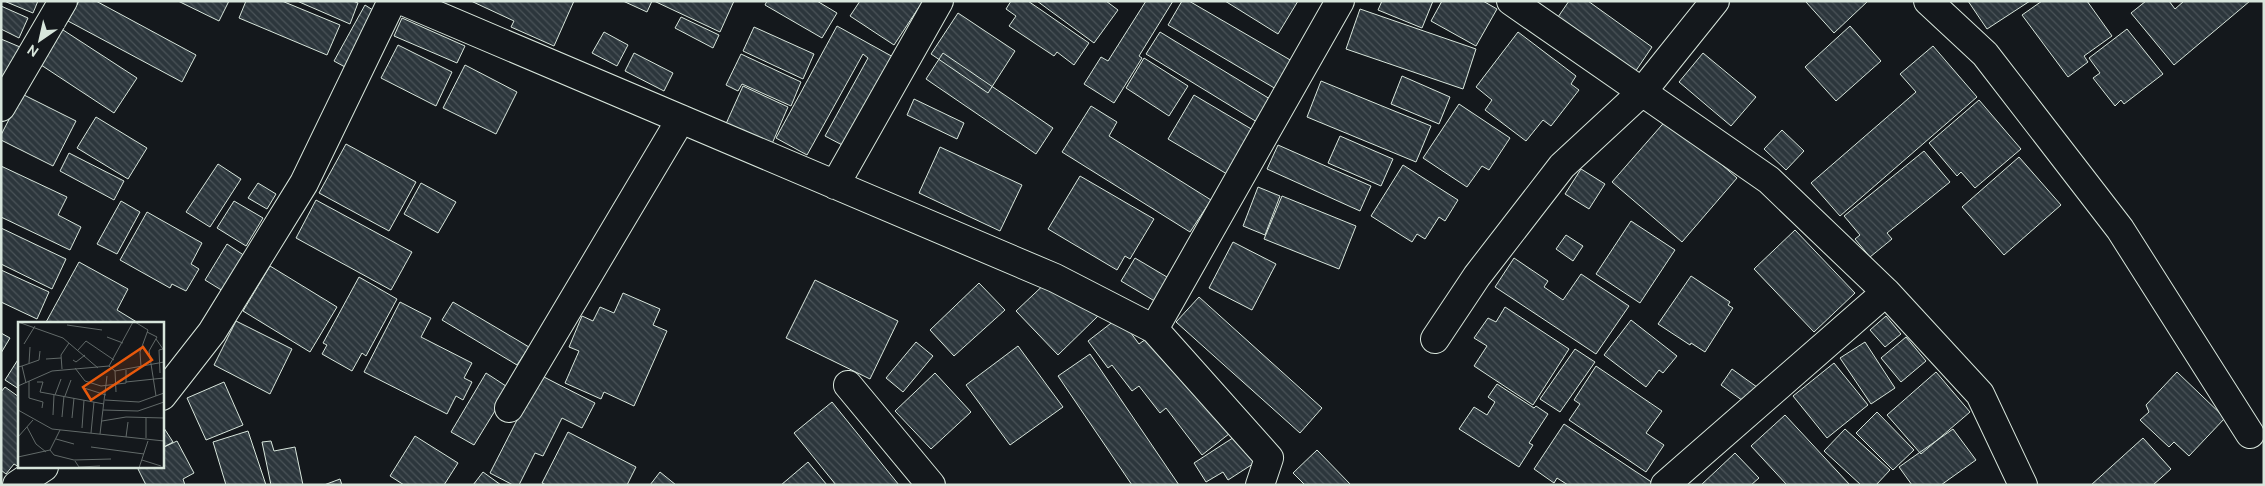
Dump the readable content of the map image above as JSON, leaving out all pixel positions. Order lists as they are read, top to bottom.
{
  "north": "bottom left"
}
